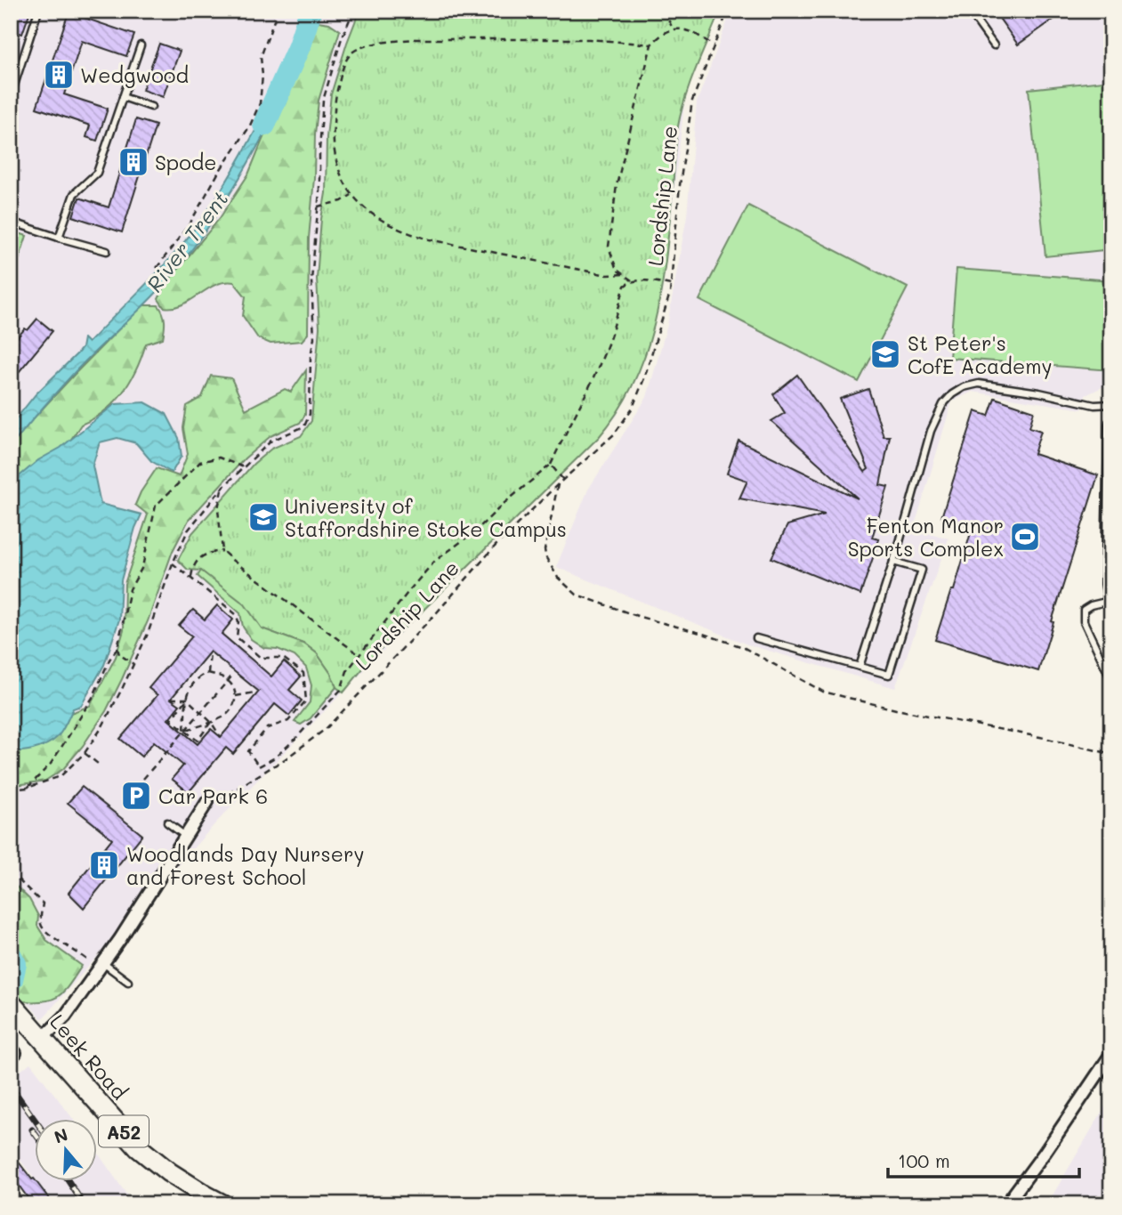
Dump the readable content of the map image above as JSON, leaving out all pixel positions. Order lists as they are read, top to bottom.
{
  "streets": {
    "highway": ["Leek Road", "A52"],
    "path": ["Lordship Lane"]
  },
  "water": ["River Trent"],
  "places": {
    "building": ["Wedgwood", "Spode", "Woodlands Day Nursery and Forest School"],
    "school or university": ["St Peter's CofE Academy", "University of Staffordshire Stoke Campus"],
    "sports": ["Fenton Manor Sports Complex"],
    "parking": ["Car Park 6"]
  },
  "scale_bar": "100 m",
  "north": "top"
}
